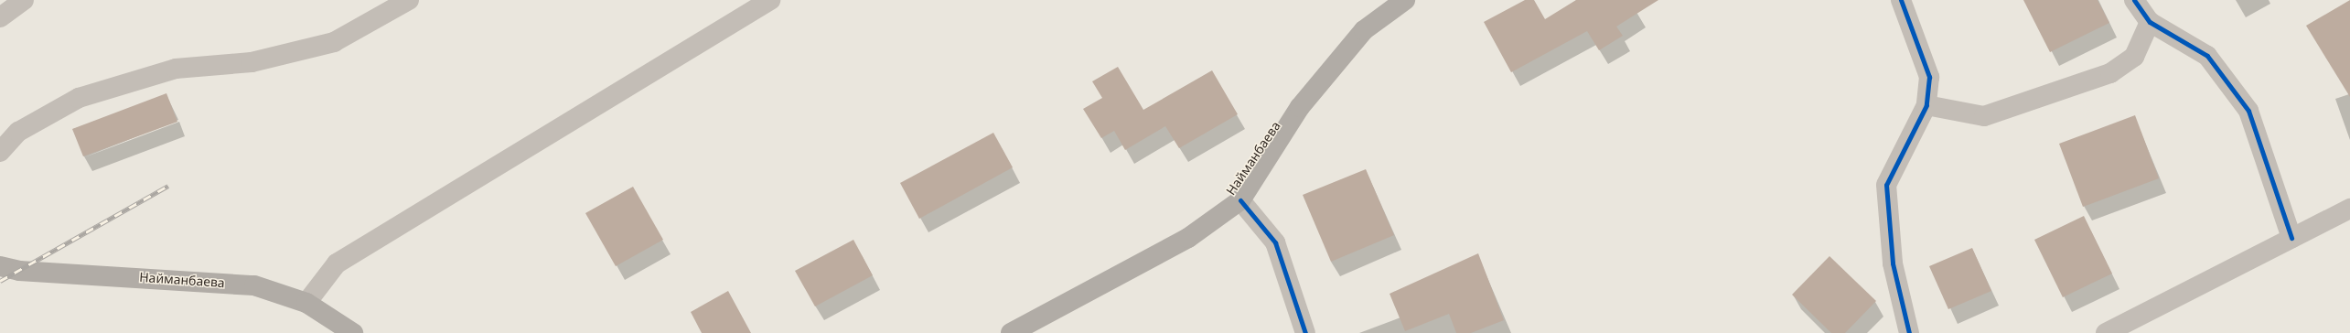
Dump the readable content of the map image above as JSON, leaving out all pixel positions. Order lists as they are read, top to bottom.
{
  "streets": {
    "main road": ["Найманбаева"]
  }
}
